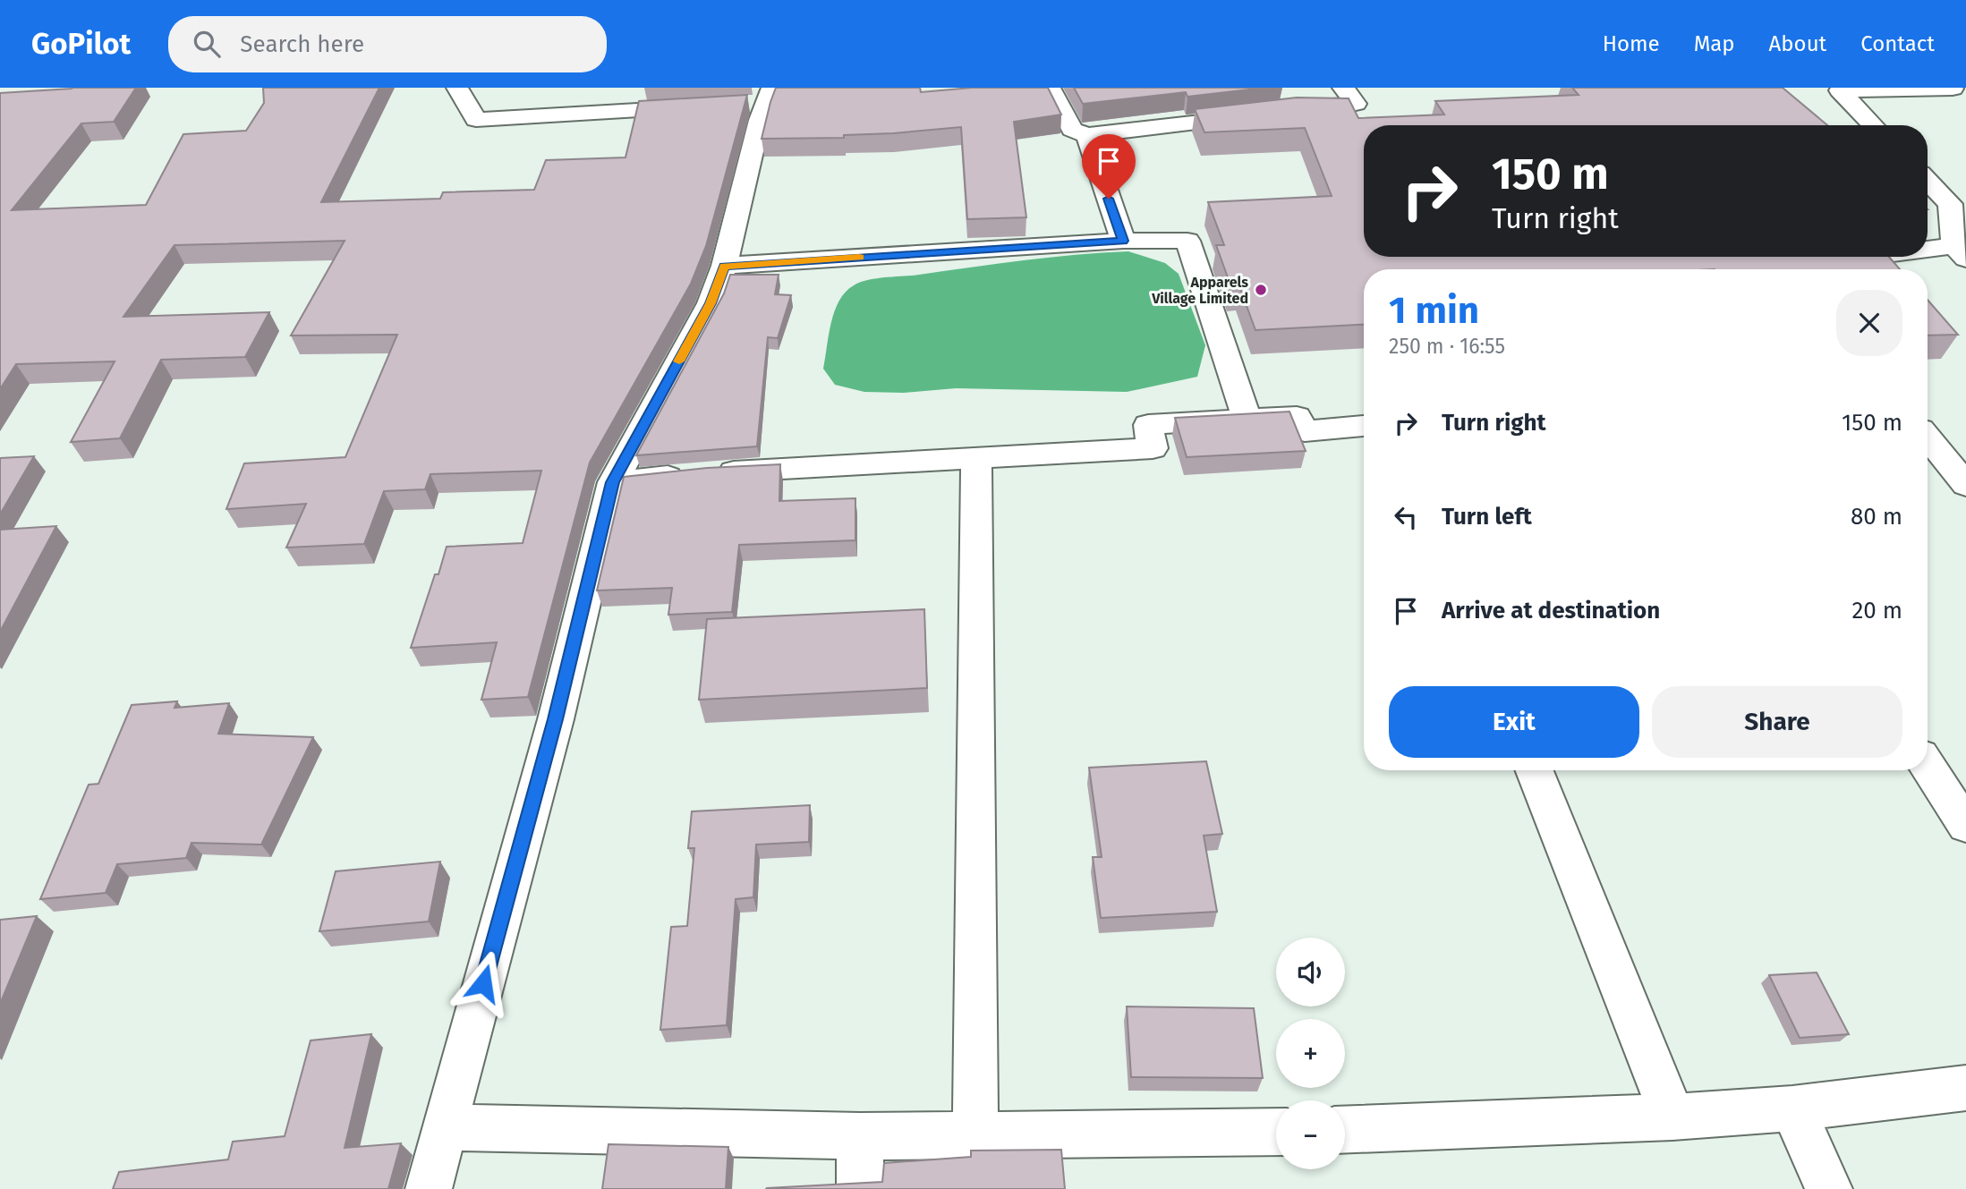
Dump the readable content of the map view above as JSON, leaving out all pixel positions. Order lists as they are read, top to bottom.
{
  "places": ["Apparels Village Limited"],
  "page": {
    "header": "GoPilot",
    "search": "Search here",
    "nav": [
      "Home",
      "Map",
      "About",
      "Contact"
    ],
    "turn": ["150 m", "Turn right"],
    "heading": ["1 min", "250 m · 16:55"],
    "list": [
      {
        "name": "Turn right",
        "value": "150 m"
      },
      {
        "name": "Turn left",
        "value": "80 m"
      },
      {
        "name": "Arrive at destination",
        "value": "20 m"
      }
    ],
    "buttons": ["Exit", "Share"],
    "map_buttons": ["+", "−"]
  }
}
